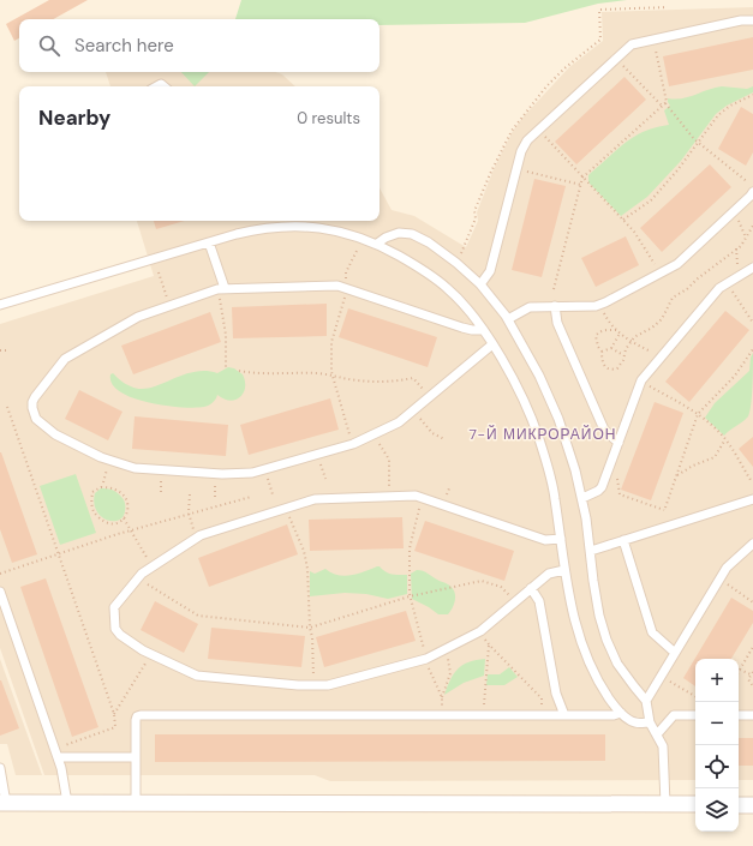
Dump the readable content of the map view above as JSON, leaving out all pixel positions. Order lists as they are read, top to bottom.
{
  "districts": ["7-Й МИКРОРАЙОН"],
  "page": {
    "search": "Search here",
    "heading": ["Nearby", "0 results"],
    "map_buttons": ["+", "−"]
  }
}
